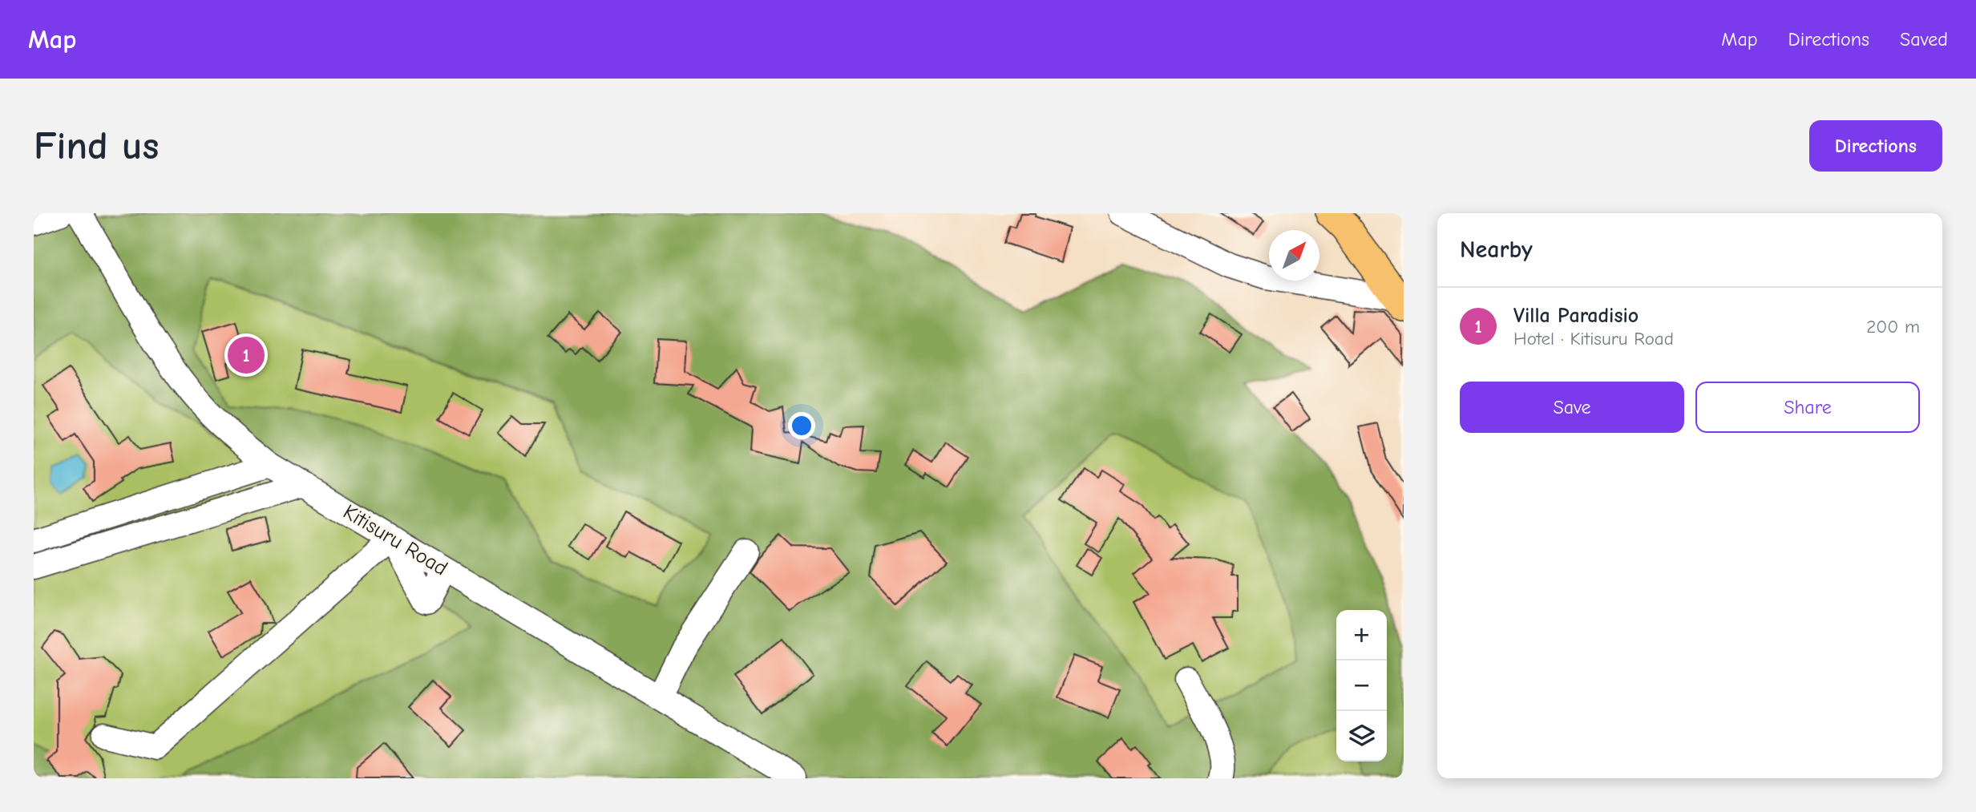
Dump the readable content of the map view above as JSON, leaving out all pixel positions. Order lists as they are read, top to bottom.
{
  "streets": {
    "street": ["Kitisuru Road"]
  },
  "north": "top right",
  "page": {
    "header": "Map",
    "nav": ["Map", "Directions", "Saved"],
    "buttons": [
      "Directions",
      ["Save", "Share"]
    ],
    "title": "Find us",
    "heading": "Nearby",
    "list": [
      {
        "mark": "1",
        "name": "Villa Paradisio",
        "note": "Hotel · Kitisuru Road",
        "value": "200 m"
      }
    ],
    "pins": "1",
    "map_buttons": ["+", "−"]
  }
}
